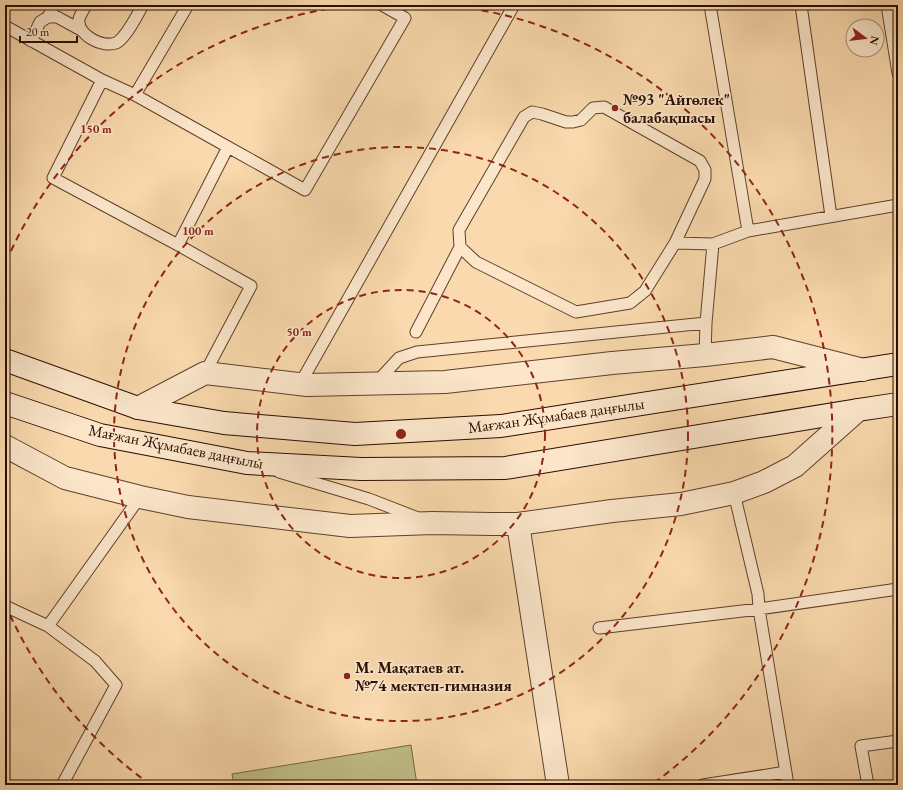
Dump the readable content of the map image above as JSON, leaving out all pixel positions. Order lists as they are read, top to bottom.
{
  "streets": {
    "street": ["Мағжан Жұмабаев даңғылы"]
  },
  "places": ["№93 \"Айгөлек\" балабақшасы", "М. Мақатаев ат. №74 мектеп-гимназия"],
  "scale_bar": "20 m",
  "north": "right",
  "rings": ["150 m", "100 m", "50 m"]
}
